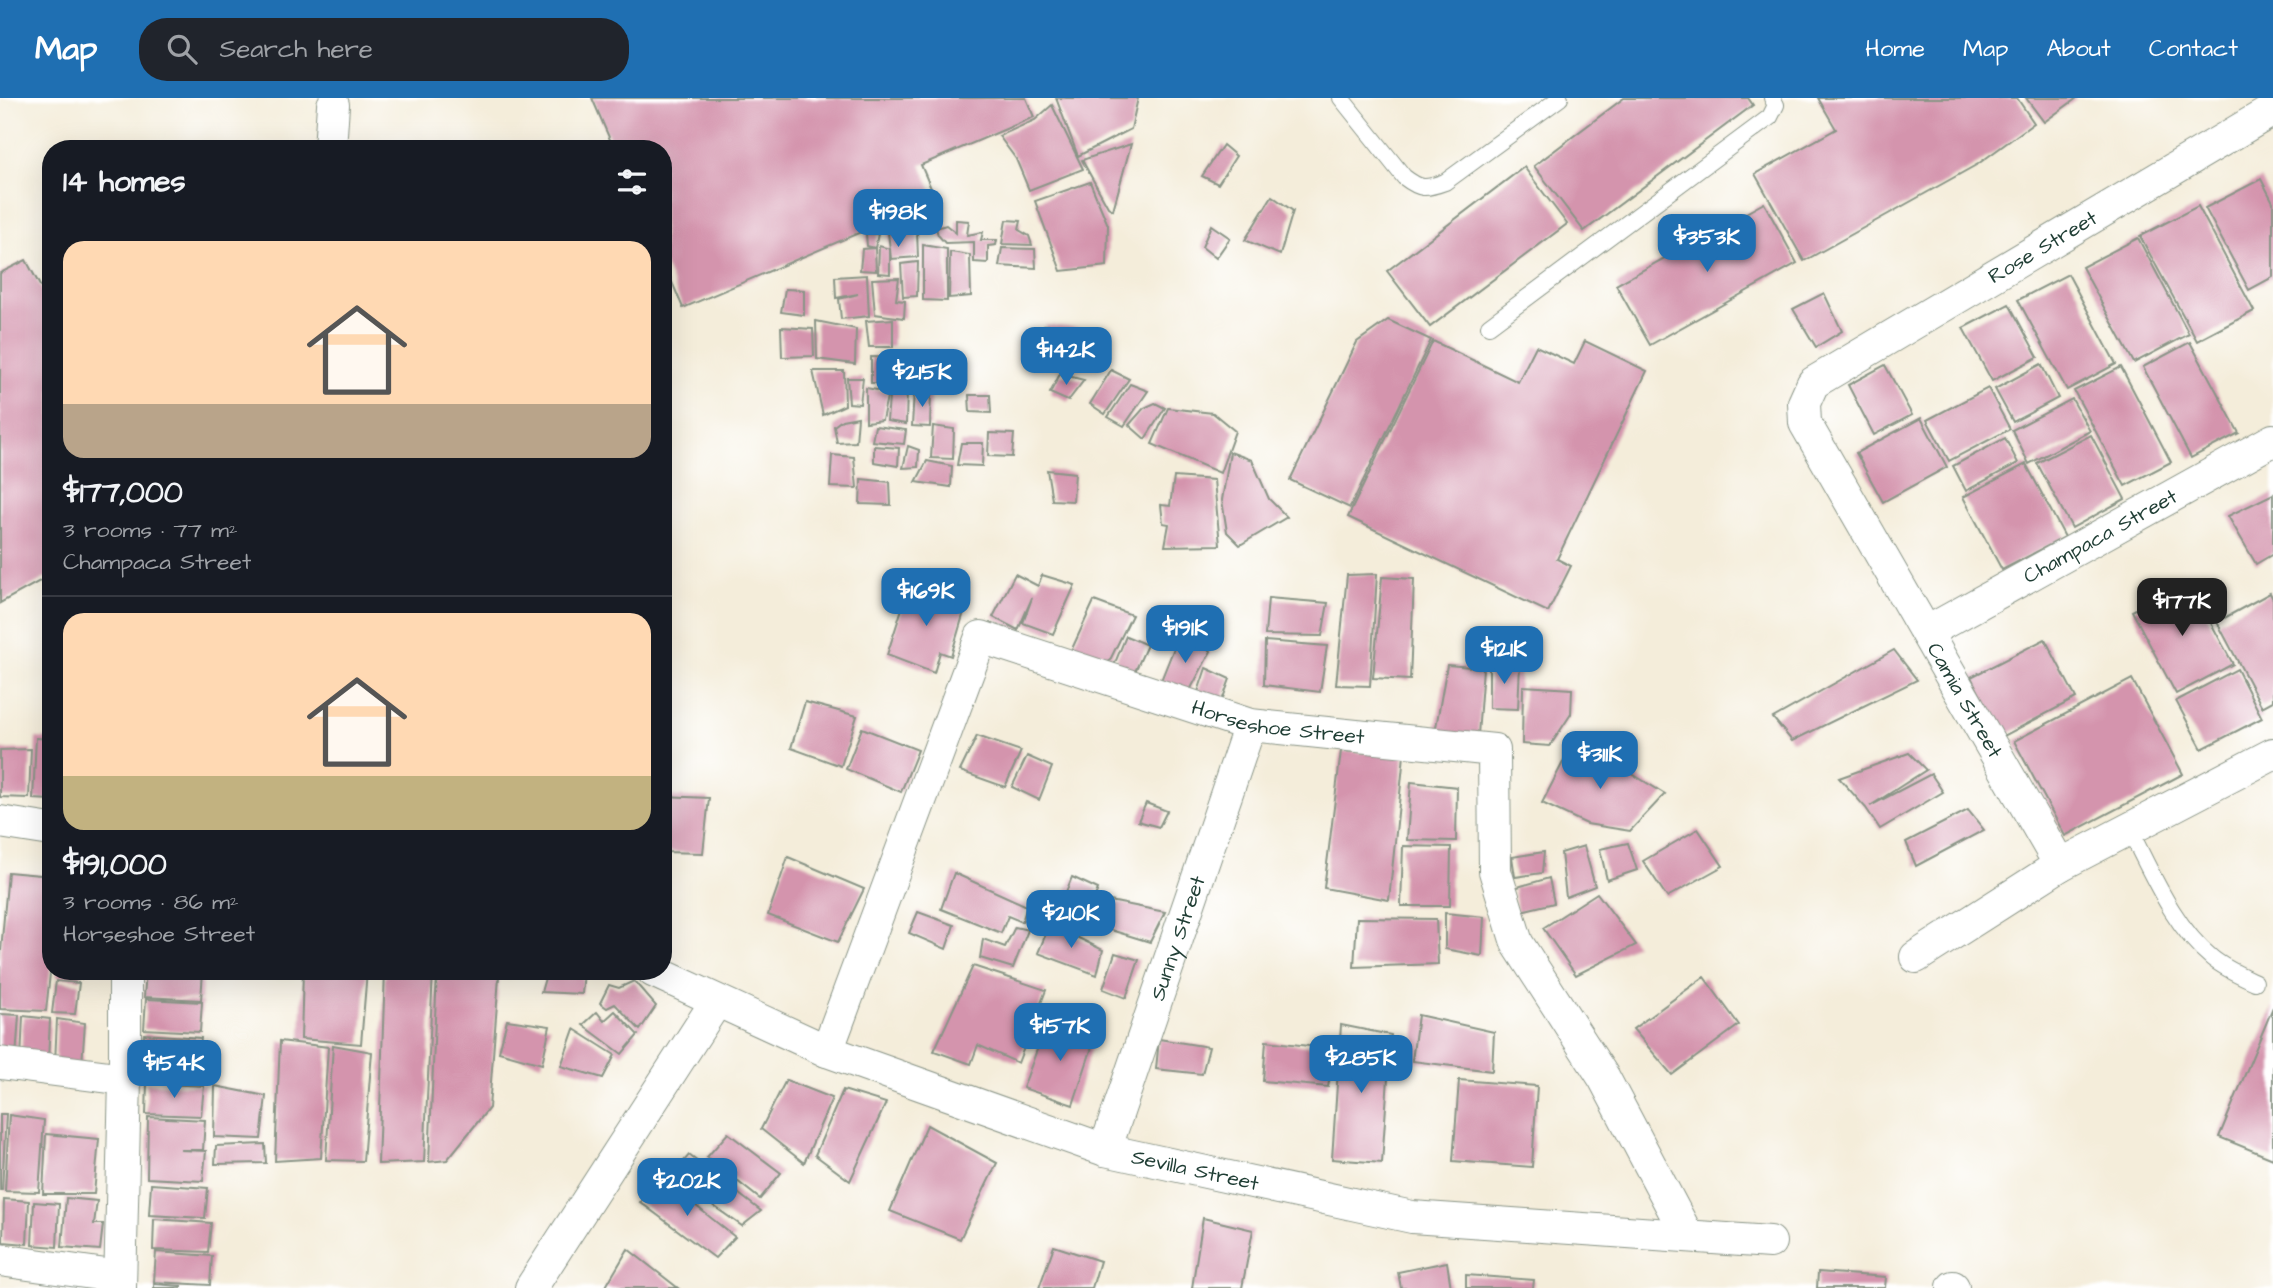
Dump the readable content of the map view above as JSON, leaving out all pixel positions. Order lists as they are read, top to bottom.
{
  "streets": {
    "street": [
      "Rose Street",
      "Champaca Street",
      "Camia Street",
      "Horseshoe Street",
      "Sunny Street",
      "Sevilla Street"
    ]
  },
  "crossings": [
    ["Rose Street", "Camia Street"],
    ["Champaca Street", "Camia Street"],
    ["Horseshoe Street", "Sunny Street"],
    ["Horseshoe Street", "Sevilla Street"],
    ["Sunny Street", "Sevilla Street"]
  ],
  "page": {
    "header": "Map",
    "search": "Search here",
    "nav": [
      "Home",
      "Map",
      "About",
      "Contact"
    ],
    "heading": "14 homes",
    "price": [
      "$198K",
      "$353K",
      "$142K",
      "$215K",
      "$169K",
      "$177K",
      "$191K",
      "$121K",
      "$311K",
      "$210K",
      "$157K",
      "$285K",
      "$154K",
      "$202K"
    ],
    "list": [
      {
        "name": "$177,000",
        "note": "3 rooms · 77 m² · Champaca Street"
      },
      {
        "name": "$191,000",
        "note": "3 rooms · 86 m² · Horseshoe Street"
      }
    ]
  }
}
